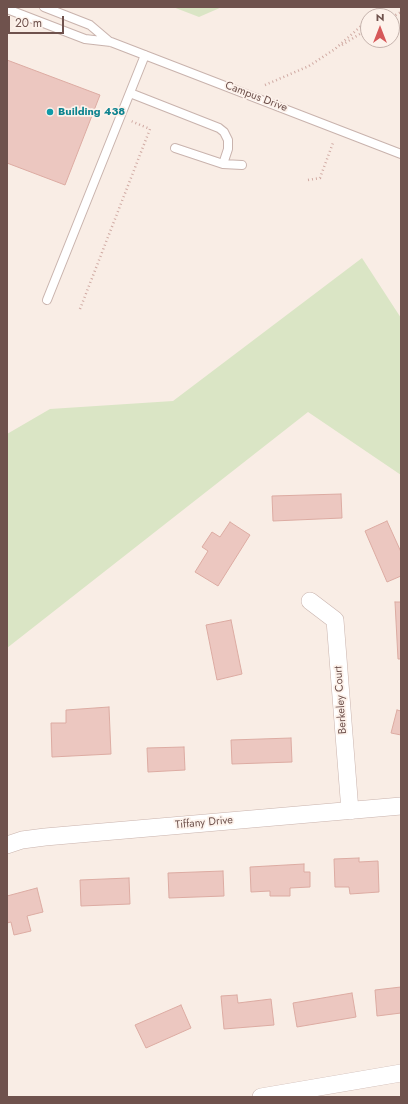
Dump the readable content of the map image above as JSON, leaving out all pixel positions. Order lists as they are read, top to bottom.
{
  "streets": {
    "street": ["Berkeley Court", "Tiffany Drive"],
    "lane": ["Campus Drive"]
  },
  "crossings": [
    ["Berkeley Court", "Tiffany Drive"]
  ],
  "places": ["Building 438"],
  "scale_bar": "20 m",
  "north": "top"
}
